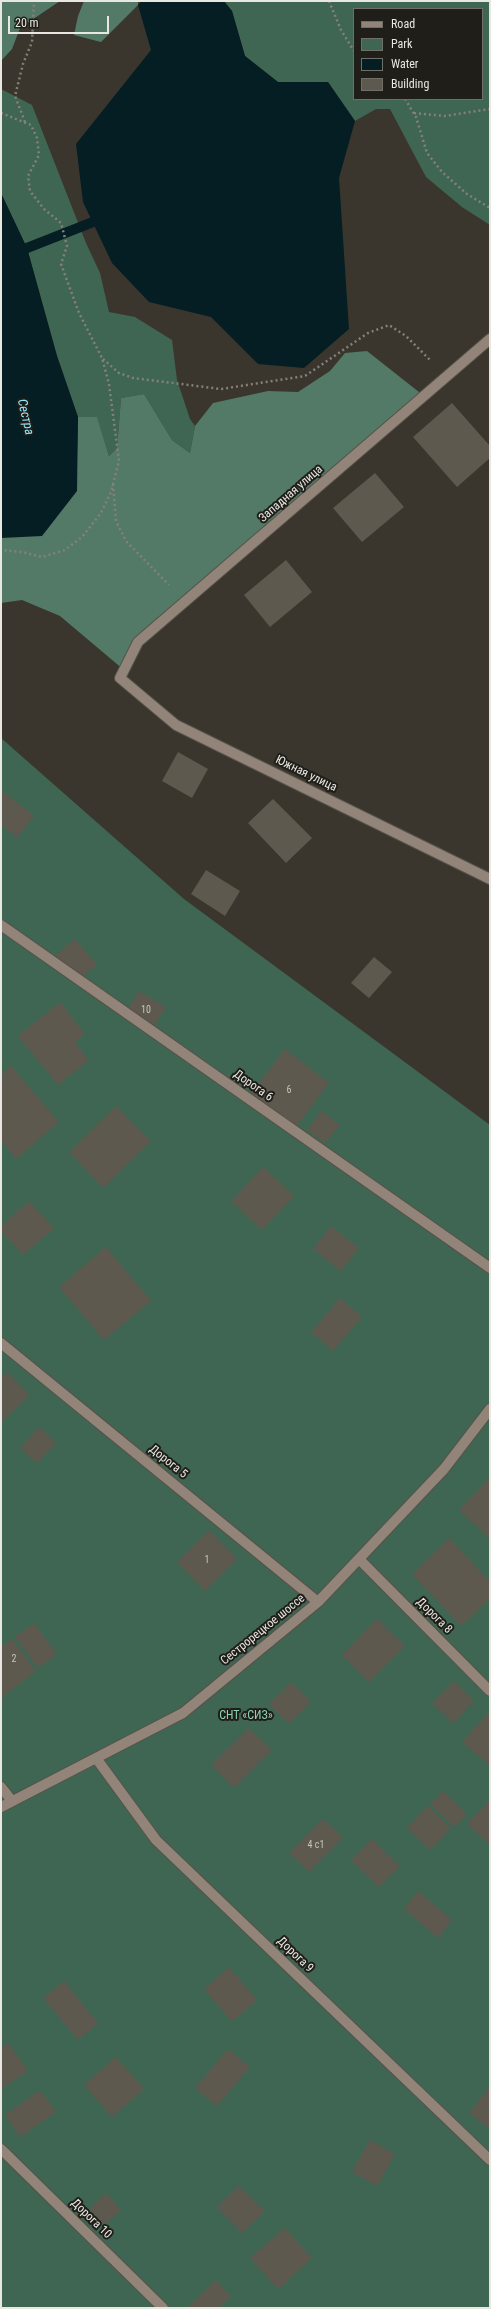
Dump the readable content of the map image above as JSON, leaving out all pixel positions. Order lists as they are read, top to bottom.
{
  "streets": {
    "street": [
      "Западная улица",
      "Южная улица",
      "Дорога 6",
      "Дорога 5",
      "Дорога 8",
      "Сестрорецкое шоссе",
      "Дорога 9",
      "Дорога 10"
    ]
  },
  "crossings": [
    ["Западная улица", "Южная улица"],
    ["Дорога 5", "Сестрорецкое шоссе"],
    ["Дорога 8", "Сестрорецкое шоссе"],
    ["Сестрорецкое шоссе", "Дорога 9"]
  ],
  "water": ["Сестра"],
  "parks": ["СНТ «СИЗ»"],
  "house_numbers": [
    "10",
    "6",
    "1",
    "2",
    "4 с1"
  ],
  "legend": [
    "Road",
    "Park",
    "Water",
    "Building"
  ],
  "scale_bar": "20 m"
}
